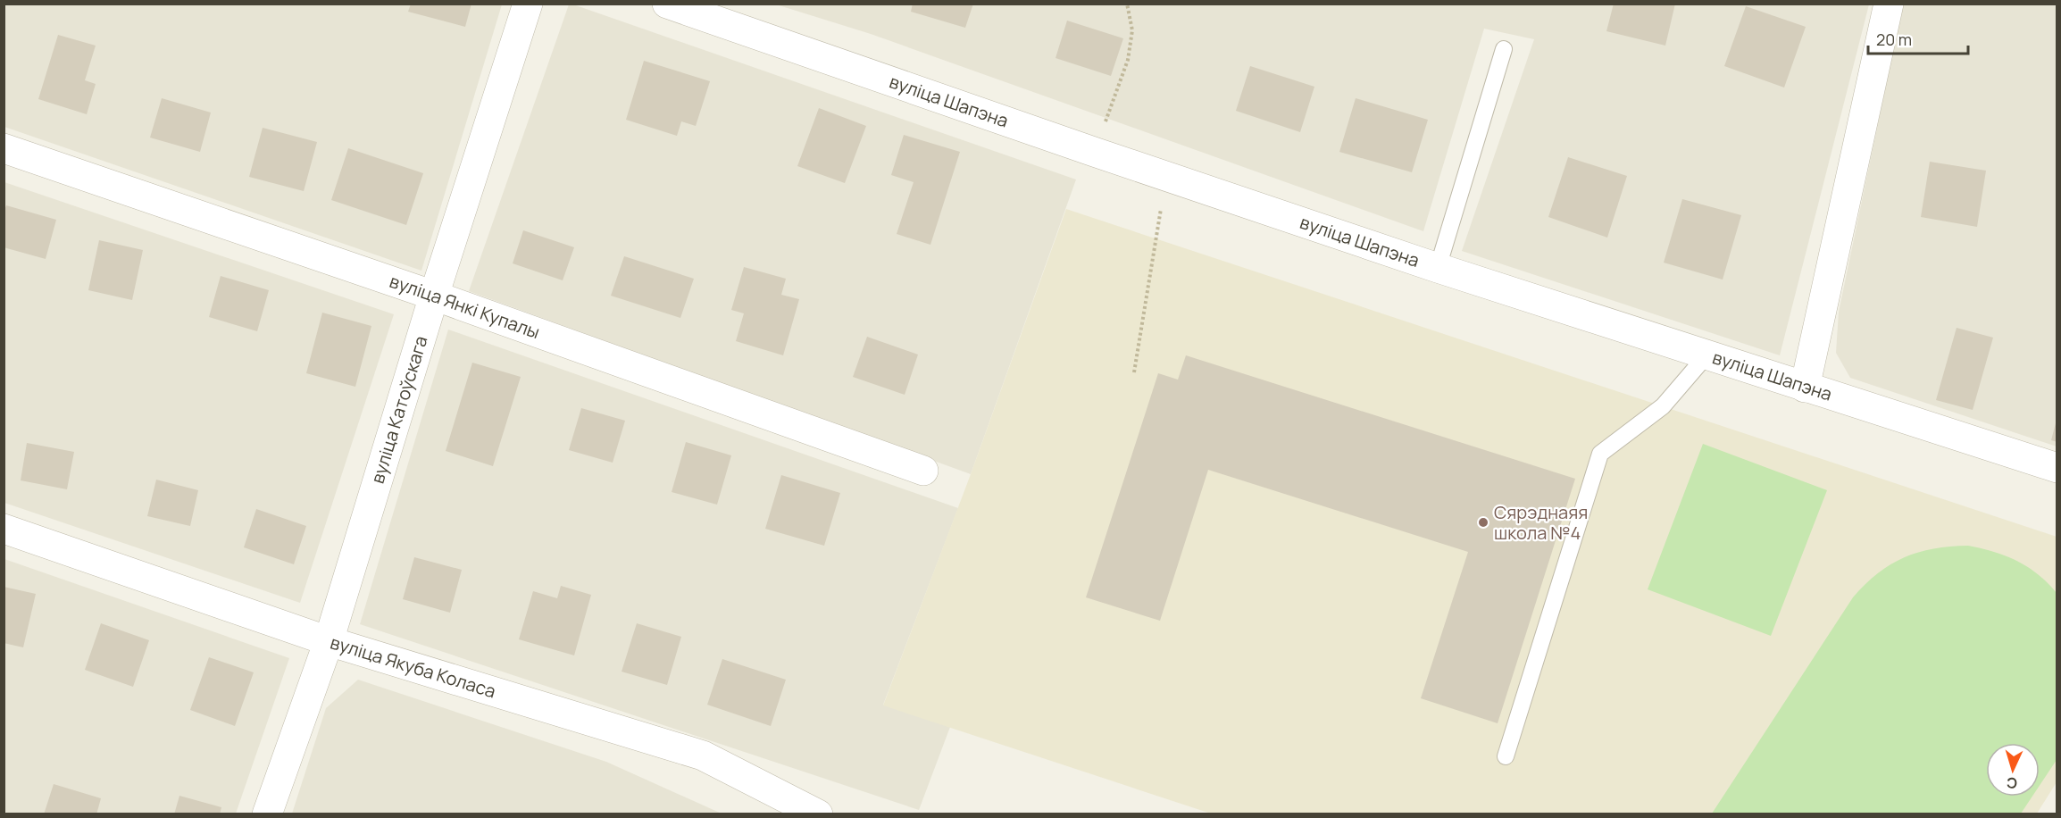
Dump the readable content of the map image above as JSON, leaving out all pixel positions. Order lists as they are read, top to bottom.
{
  "streets": {
    "street": [
      "вуліца Шапэна",
      "вуліца Янкі Купалы",
      "вуліца Катоўскага",
      "вуліца Якуба Коласа"
    ]
  },
  "crossings": [
    ["вуліца Янкі Купалы", "вуліца Катоўскага"],
    ["вуліца Катоўскага", "вуліца Якуба Коласа"]
  ],
  "places": ["Сярэднаяя школа №4"],
  "scale_bar": "20 m",
  "north": "bottom"
}
